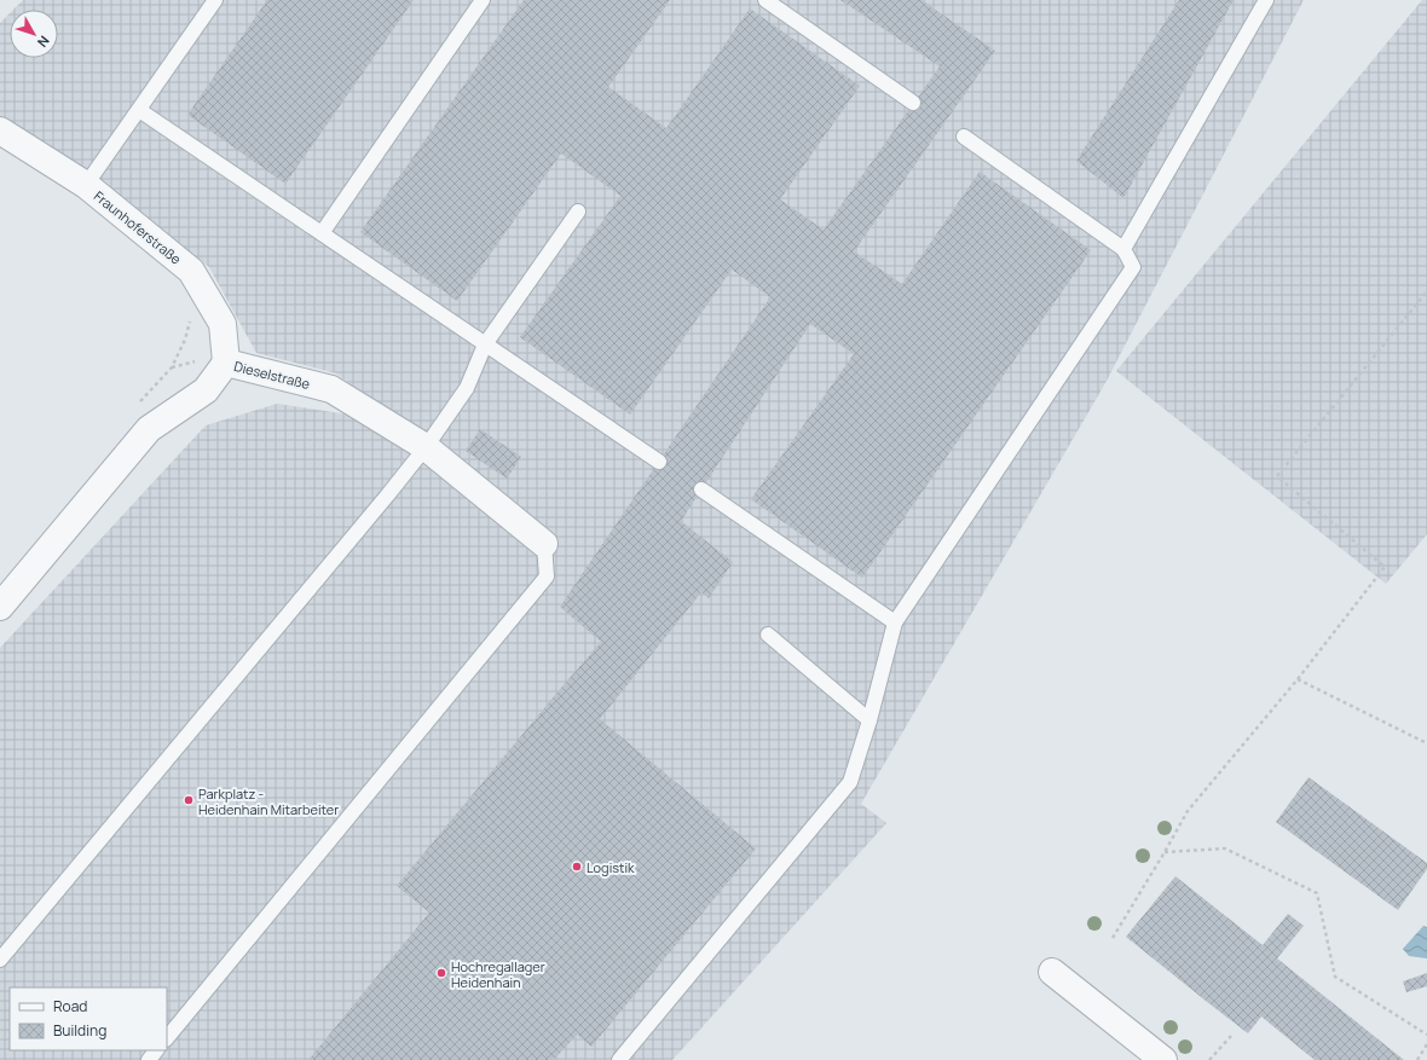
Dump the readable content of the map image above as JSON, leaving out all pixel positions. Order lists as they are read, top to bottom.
{
  "streets": {
    "street": ["Fraunhoferstraße", "Dieselstraße"]
  },
  "crossings": [
    ["Fraunhoferstraße", "Dieselstraße"]
  ],
  "places": ["Parkplatz - Heidenhain Mitarbeiter", "Logistik", "Hochregallager Heidenhain"],
  "legend": ["Road", "Building"],
  "north": "bottom right"
}
